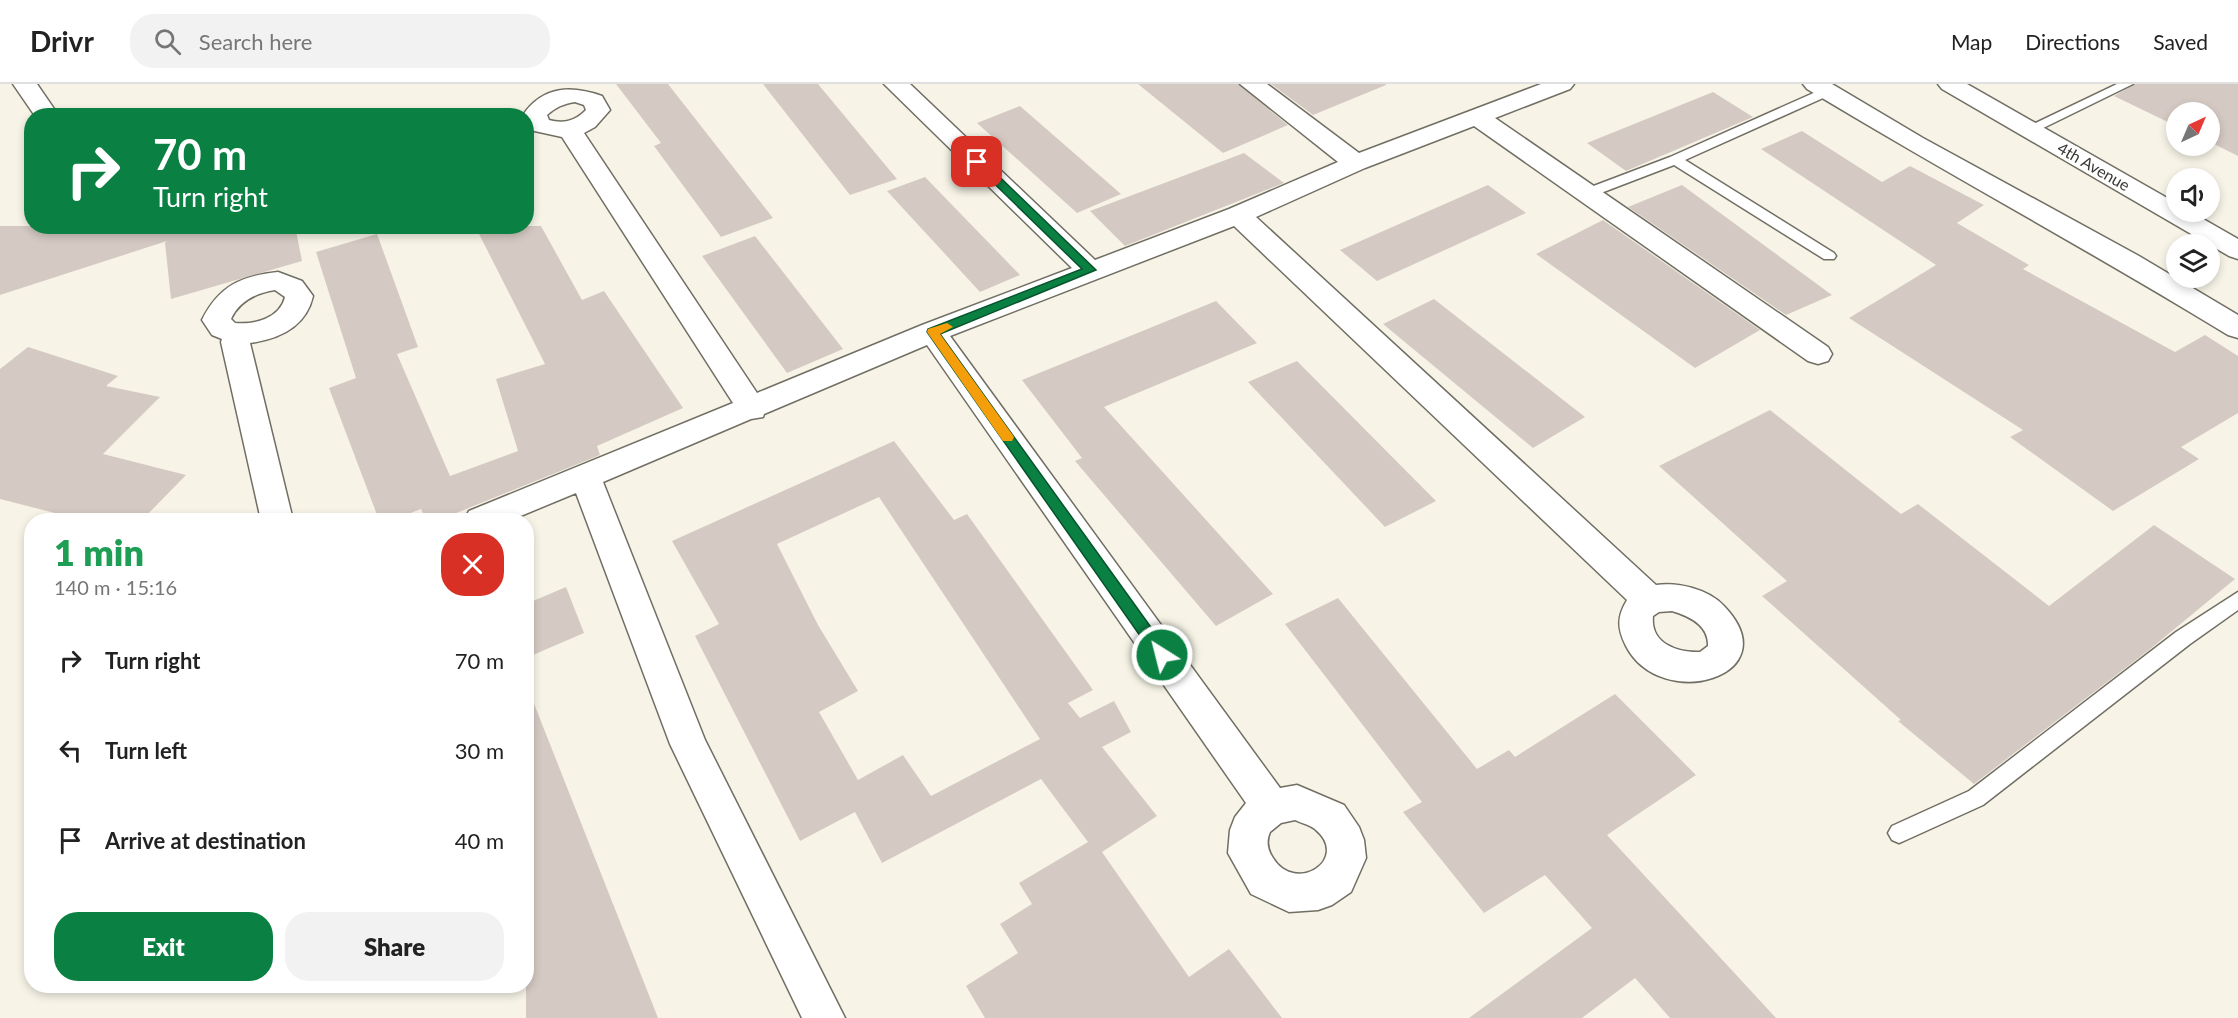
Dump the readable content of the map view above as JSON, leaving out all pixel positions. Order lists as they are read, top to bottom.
{
  "streets": {
    "street": ["4th Avenue"]
  },
  "north": "top right",
  "page": {
    "header": "Drivr",
    "search": "Search here",
    "nav": ["Map", "Directions", "Saved"],
    "turn": ["70 m", "Turn right"],
    "heading": ["1 min", "140 m · 15:16"],
    "list": [
      {
        "name": "Turn right",
        "value": "70 m"
      },
      {
        "name": "Turn left",
        "value": "30 m"
      },
      {
        "name": "Arrive at destination",
        "value": "40 m"
      }
    ],
    "buttons": ["Exit", "Share"]
  }
}
